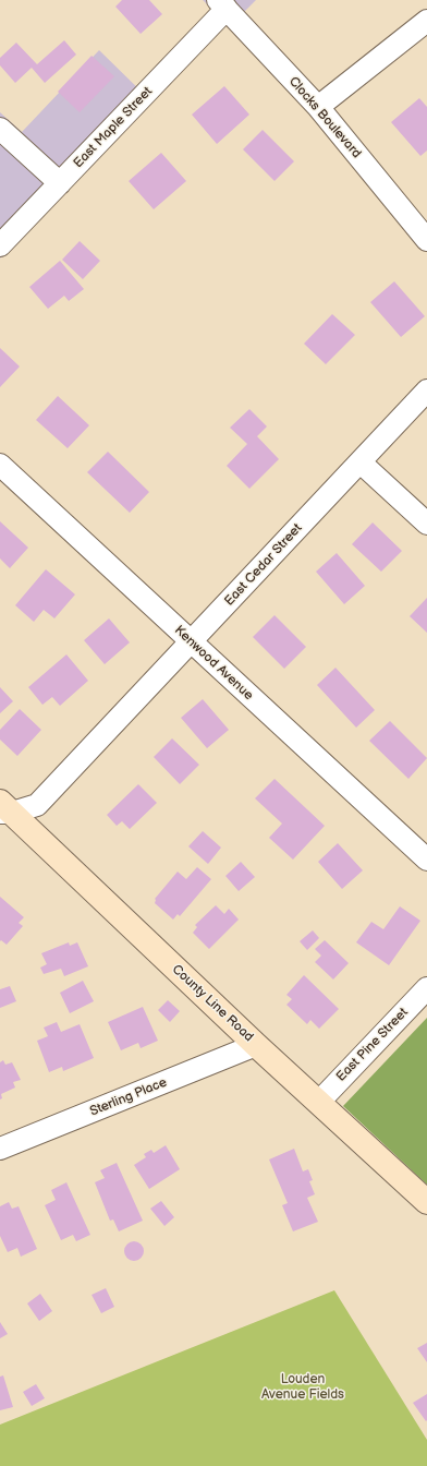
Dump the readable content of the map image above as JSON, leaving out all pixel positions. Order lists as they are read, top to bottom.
{
  "streets": {
    "main road": ["County Line Road"],
    "street": [
      "Clocks Boulevard",
      "East Maple Street",
      "East Cedar Street",
      "Kenwood Avenue",
      "East Pine Street",
      "Sterling Place"
    ]
  },
  "crossings": [
    ["Clocks Boulevard", "East Maple Street"],
    ["East Cedar Street", "Kenwood Avenue"],
    ["East Cedar Street", "County Line Road"],
    ["County Line Road", "East Pine Street"],
    ["County Line Road", "Sterling Place"]
  ],
  "parks": ["Louden Avenue Fields"]
}
